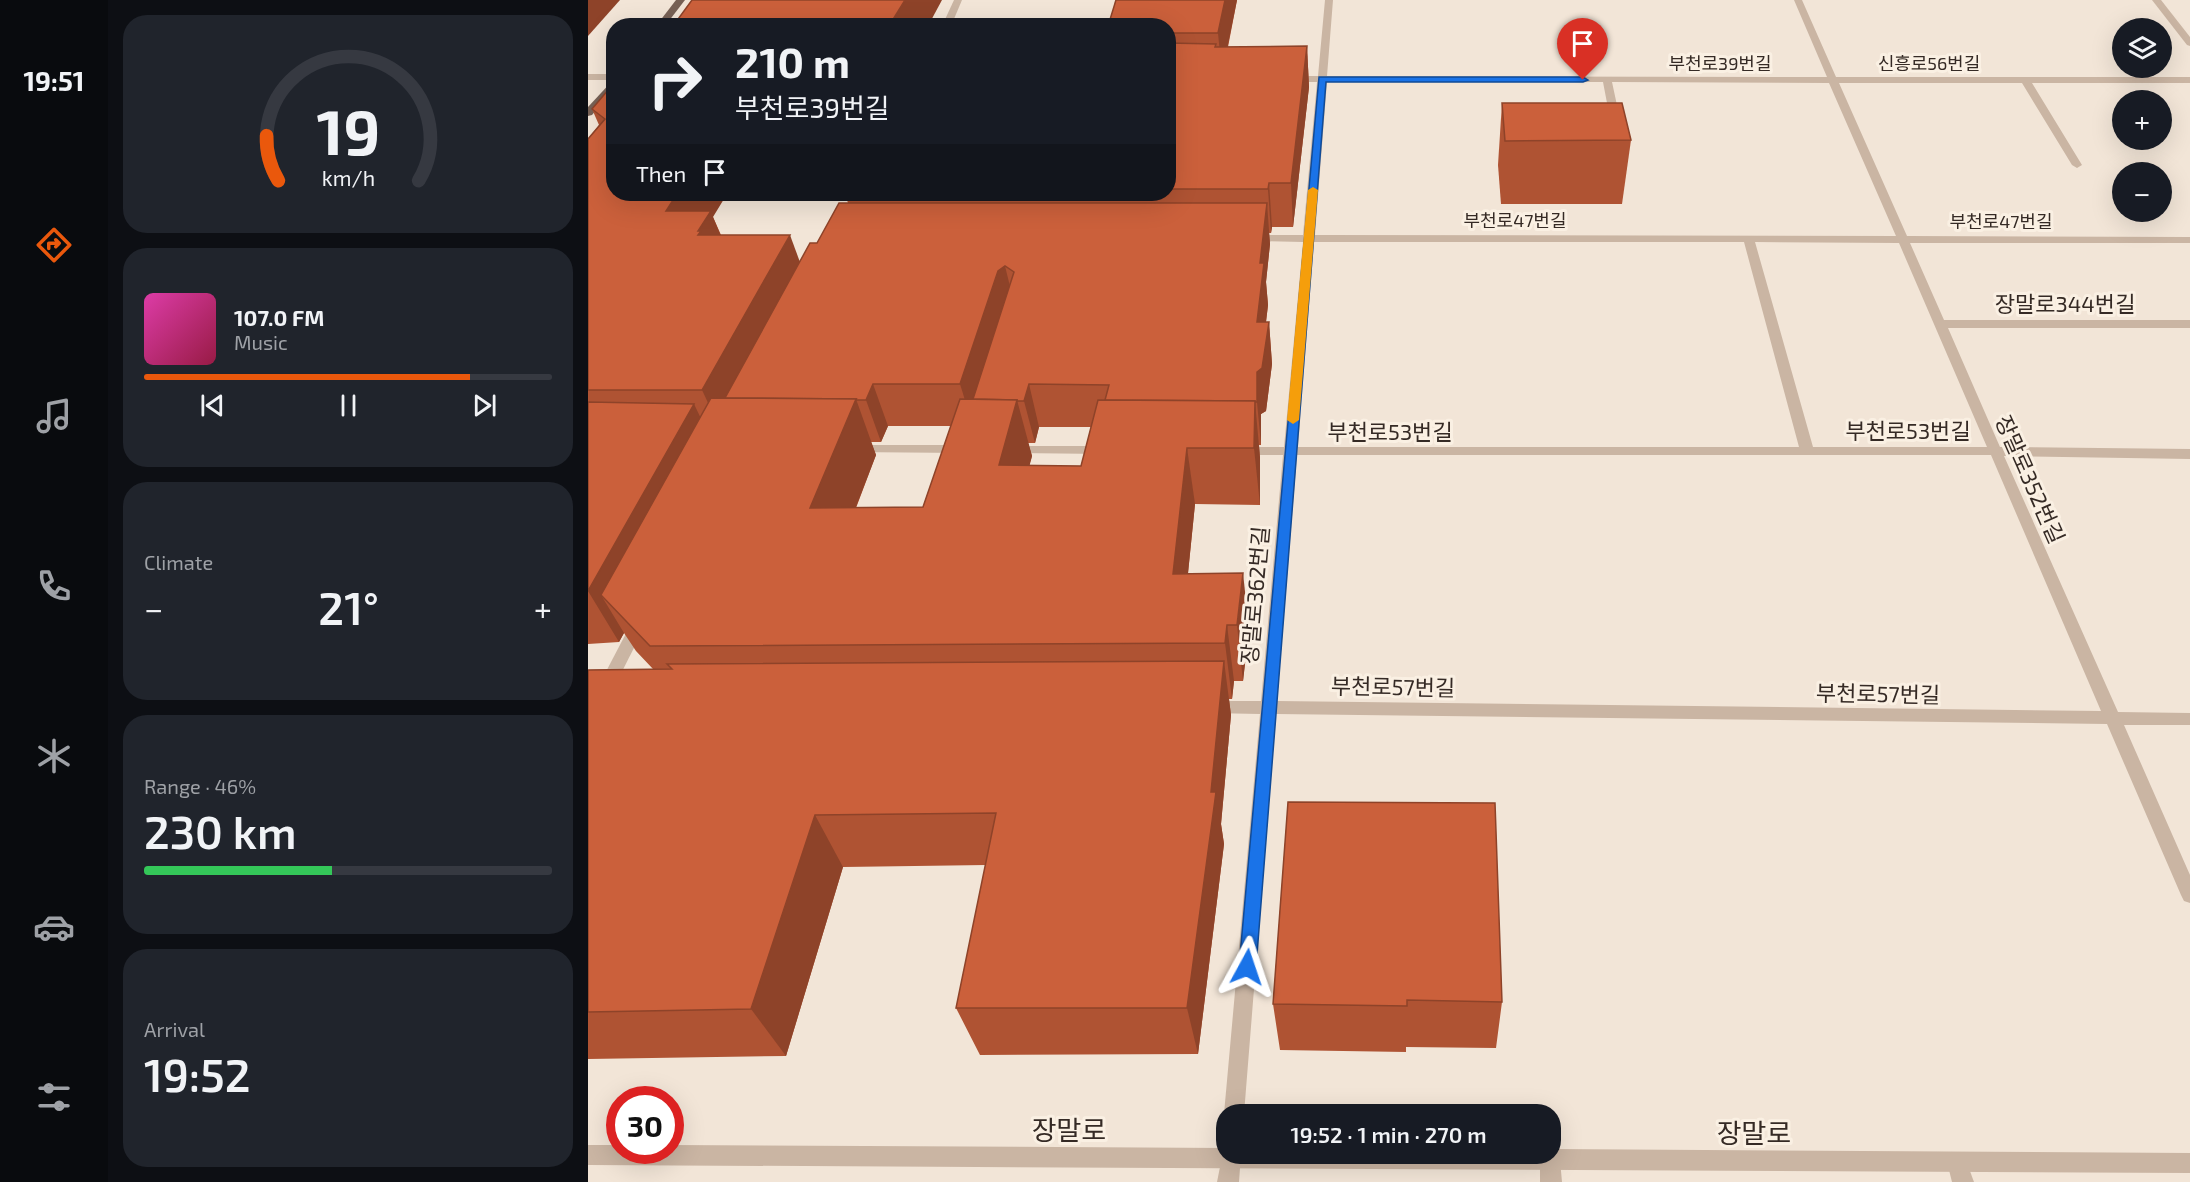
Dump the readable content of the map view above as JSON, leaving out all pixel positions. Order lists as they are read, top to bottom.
{
  "streets": {
    "street": [
      "부천로39번길",
      "신흥로56번길",
      "부천로47번길",
      "장말로344번길",
      "부천로53번길",
      "장말로352번길",
      "장말로362번길",
      "부천로57번길",
      "장말로"
    ]
  },
  "crossings": [
    ["부천로39번길", "신흥로56번길"],
    ["부천로39번길", "장말로352번길"],
    ["부천로39번길", "장말로362번길"],
    ["신흥로56번길", "장말로352번길"],
    ["부천로47번길", "장말로352번길"],
    ["부천로47번길", "장말로362번길"],
    ["장말로344번길", "장말로352번길"],
    ["부천로53번길", "장말로352번길"],
    ["부천로53번길", "장말로362번길"],
    ["장말로352번길", "부천로57번길"],
    ["장말로362번길", "부천로57번길"]
  ],
  "page": {
    "tabs": "19:51",
    "map_buttons": ["+", "−"],
    "turn": ["210 m", "부천로39번길"],
    "then": "Then",
    "song": ["107.0 FM", "Music"],
    "tile": [
      "Climate",
      ["Range · 46%", "230 km"],
      ["Arrival", "19:52"]
    ],
    "heat": ["−", "21°", "+"],
    "limit": "30",
    "trip": "19:52 · 1 min · 270 m",
    "gauge": ["19", "km/h"]
  }
}
